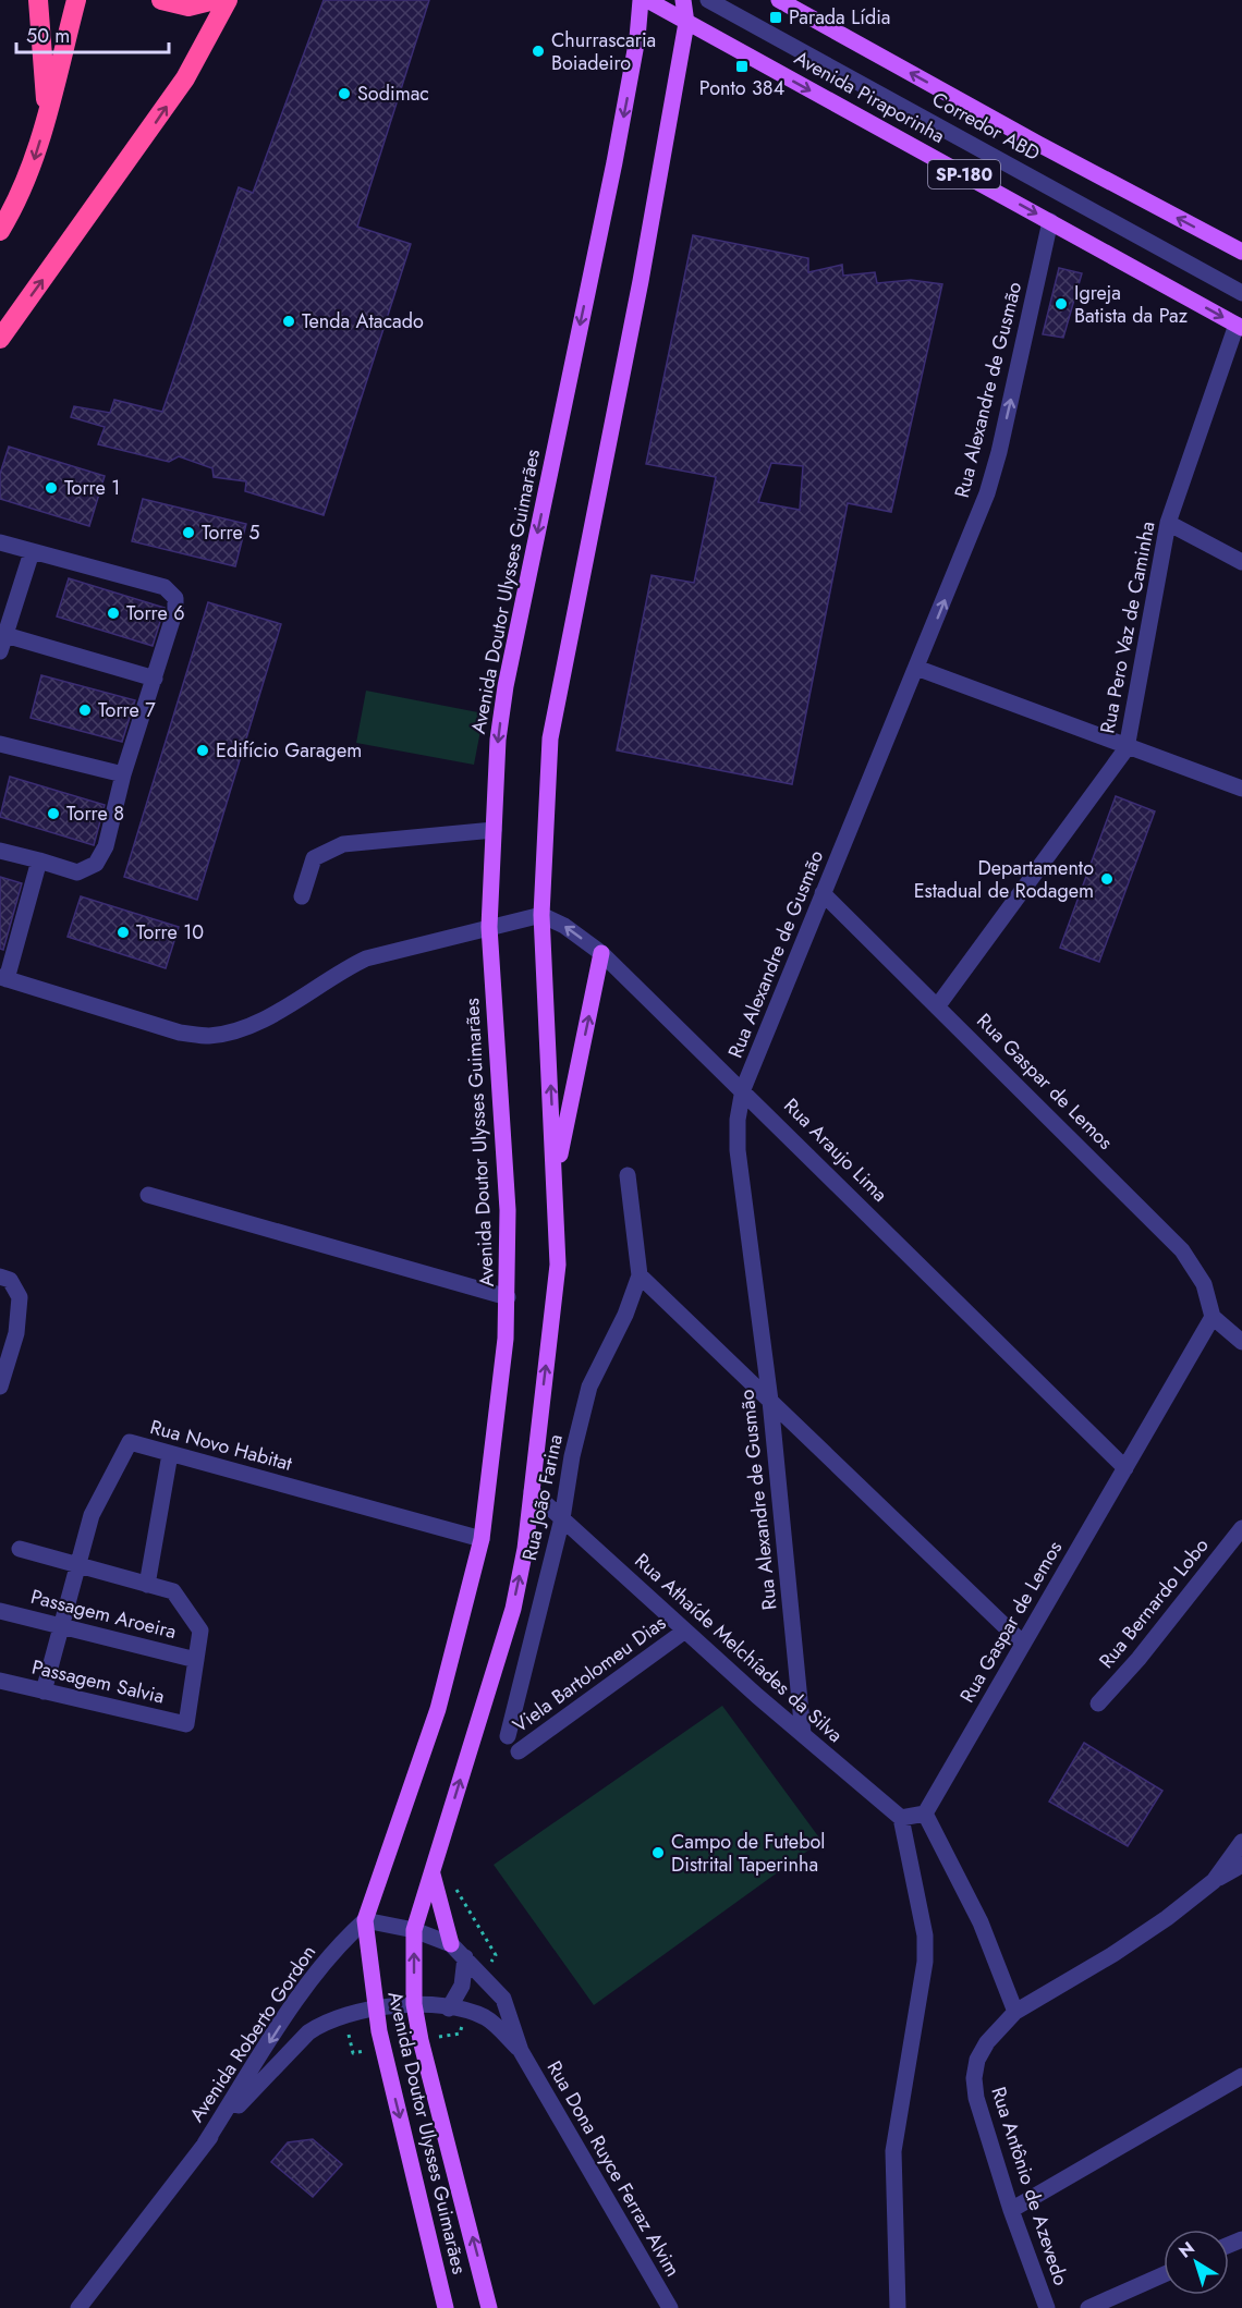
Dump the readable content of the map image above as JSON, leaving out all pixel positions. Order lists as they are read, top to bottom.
{
  "streets": {
    "main road": ["Avenida Piraporinha", "SP-180", "Avenida Doutor Ulysses Guimarães"],
    "street": [
      "Corredor ABD",
      "Rua Alexandre de Gusmão",
      "Rua Pero Vaz de Caminha",
      "Rua Gaspar de Lemos",
      "Rua Araujo Lima",
      "Rua Novo Habitat",
      "Rua João Farina",
      "Rua Bernardo Lobo",
      "Passagem Aroeira",
      "Rua Athaíde Melchíades da Silva",
      "Viela Bartolomeu Dias",
      "Passagem Salvia",
      "Avenida Roberto Gordon",
      "Rua Dona Ruyce Ferraz Alvim",
      "Rua Antônio de Azevedo"
    ]
  },
  "crossings": [
    ["Avenida Piraporinha", "Rua Alexandre de Gusmão"],
    ["Avenida Piraporinha", "Avenida Doutor Ulysses Guimarães"],
    ["Avenida Piraporinha", "Rua Pero Vaz de Caminha"],
    ["Rua Alexandre de Gusmão", "Rua Gaspar de Lemos"],
    ["Rua Alexandre de Gusmão", "Rua Araujo Lima"],
    ["Rua Alexandre de Gusmão", "Rua Athaíde Melchíades da Silva"],
    ["Avenida Doutor Ulysses Guimarães", "Rua Araujo Lima"],
    ["Avenida Doutor Ulysses Guimarães", "Rua Novo Habitat"],
    ["Avenida Doutor Ulysses Guimarães", "Rua Athaíde Melchíades da Silva"],
    ["Avenida Doutor Ulysses Guimarães", "Avenida Roberto Gordon"],
    ["Avenida Doutor Ulysses Guimarães", "Rua Dona Ruyce Ferraz Alvim"],
    ["Rua Pero Vaz de Caminha", "Rua Gaspar de Lemos"],
    ["Rua Gaspar de Lemos", "Rua Araujo Lima"],
    ["Rua Novo Habitat", "Passagem Aroeira"],
    ["Rua Novo Habitat", "Passagem Salvia"],
    ["Rua João Farina", "Rua Athaíde Melchíades da Silva"],
    ["Passagem Aroeira", "Passagem Salvia"],
    ["Rua Athaíde Melchíades da Silva", "Viela Bartolomeu Dias"],
    ["Avenida Roberto Gordon", "Rua Dona Ruyce Ferraz Alvim"]
  ],
  "places": {
    "transit": ["Parada Lídia", "Ponto 384"],
    "other": [
      "Churrascaria Boiadeiro",
      "Sodimac",
      "Igreja Batista da Paz",
      "Tenda Atacado",
      "Torre 1",
      "Torre 5",
      "Torre 6",
      "Torre 7",
      "Edifício Garagem",
      "Torre 8",
      "Departamento Estadual de Rodagem",
      "Torre 10",
      "Campo de Futebol Distrital Taperinha"
    ]
  },
  "scale_bar": "50 m",
  "north": "top left"
}
